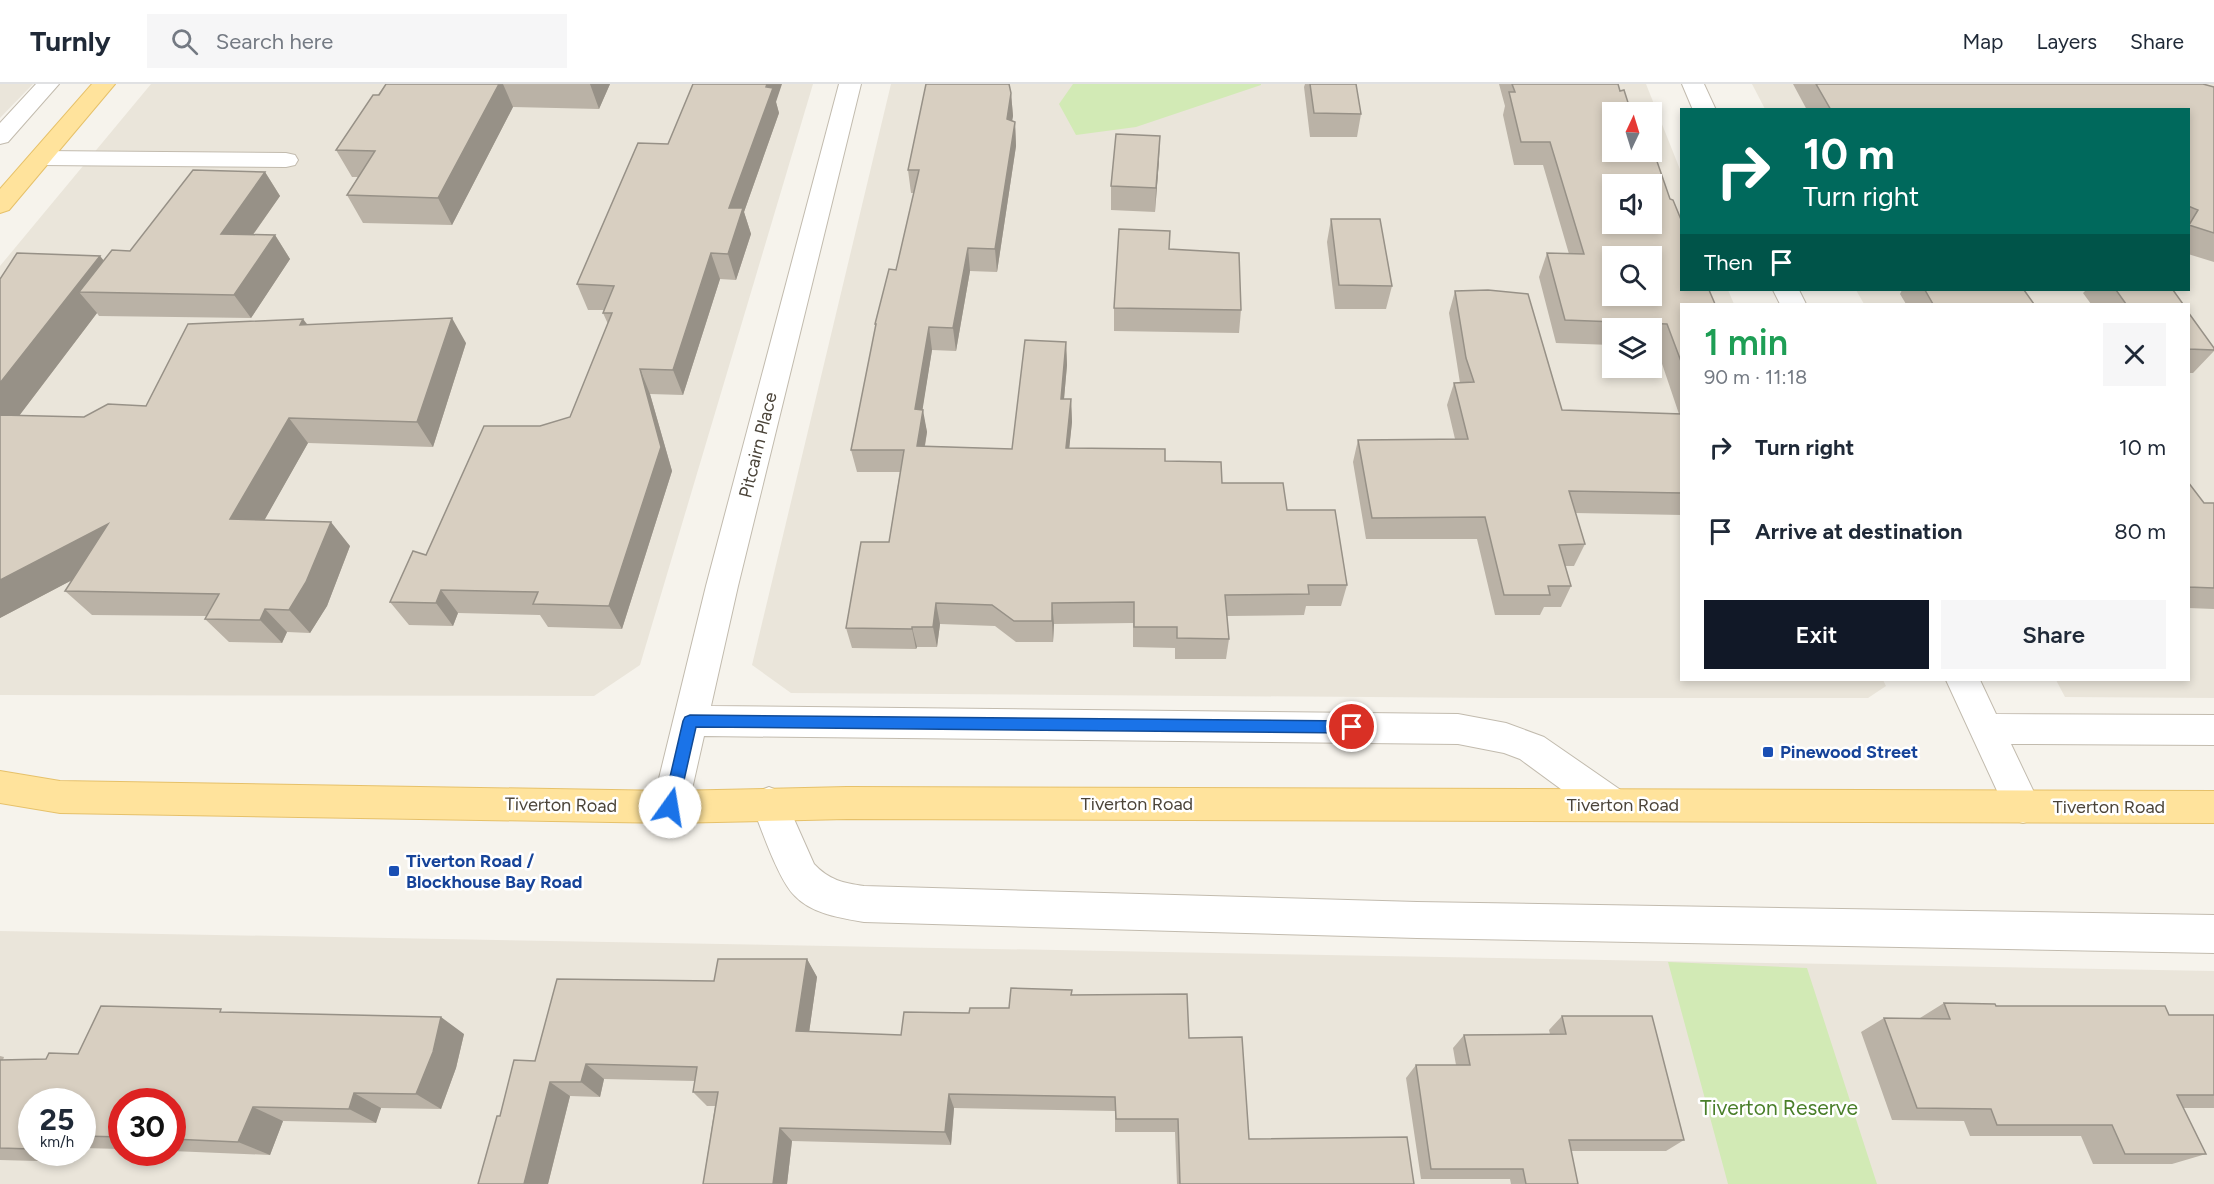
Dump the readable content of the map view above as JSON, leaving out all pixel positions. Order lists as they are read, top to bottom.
{
  "streets": {
    "main road": ["Tiverton Road"],
    "street": ["Pitcairn Place"]
  },
  "crossings": [
    ["Pitcairn Place", "Tiverton Road"]
  ],
  "parks": ["Tiverton Reserve"],
  "places": {
    "transit": ["Pinewood Street", "Tiverton Road / Blockhouse Bay Road"]
  },
  "north": "top",
  "page": {
    "header": "Turnly",
    "search": "Search here",
    "nav": ["Map", "Layers", "Share"],
    "turn": ["10 m", "Turn right"],
    "then": "Then",
    "heading": ["1 min", "90 m · 11:18"],
    "list": [
      {
        "name": "Turn right",
        "value": "10 m"
      },
      {
        "name": "Arrive at destination",
        "value": "80 m"
      }
    ],
    "buttons": ["Exit", "Share"],
    "speed": "25 km/h",
    "limit": "30"
  }
}
